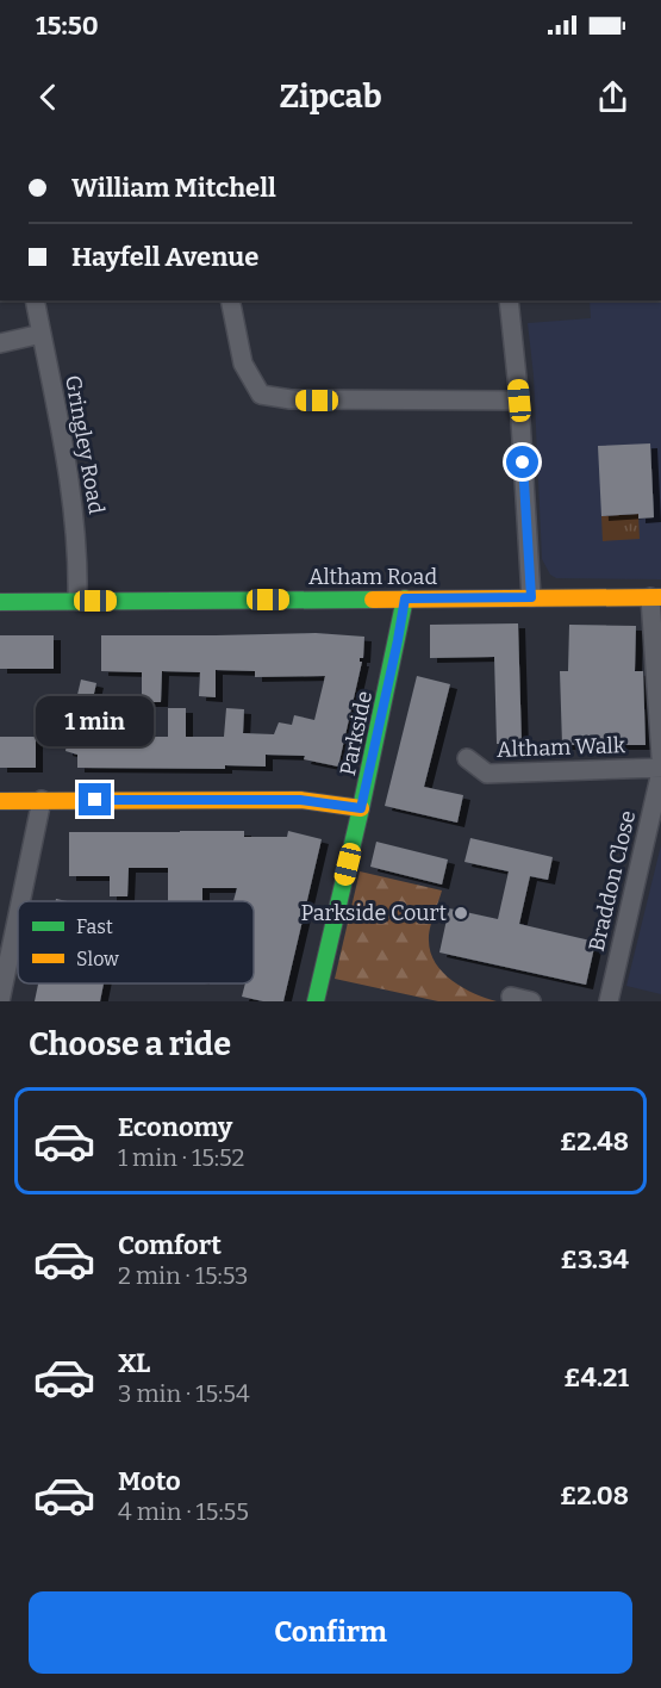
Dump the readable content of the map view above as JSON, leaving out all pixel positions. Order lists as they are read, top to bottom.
{
  "streets": {
    "street": [
      "Gringley Road",
      "Altham Road",
      "Parkside",
      "Altham Walk",
      "Braddon Close"
    ]
  },
  "crossings": [
    ["Gringley Road", "Altham Road"],
    ["Altham Road", "Parkside"],
    ["Altham Walk", "Braddon Close"]
  ],
  "places": ["Parkside Court"],
  "legend": ["Fast", "Slow"],
  "page": {
    "status": "15:50",
    "header": "Zipcab",
    "banner": ["William Mitchell", "Hayfell Avenue"],
    "bubble": "1 min",
    "heading": "Choose a ride",
    "list": [
      {
        "name": "Economy",
        "note": "1 min · 15:52",
        "value": "£2.48"
      },
      {
        "name": "Comfort",
        "note": "2 min · 15:53",
        "value": "£3.34"
      },
      {
        "name": "XL",
        "note": "3 min · 15:54",
        "value": "£4.21"
      },
      {
        "name": "Moto",
        "note": "4 min · 15:55",
        "value": "£2.08"
      }
    ],
    "buttons": "Confirm"
  }
}
